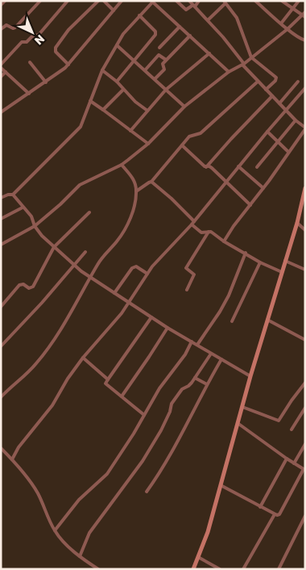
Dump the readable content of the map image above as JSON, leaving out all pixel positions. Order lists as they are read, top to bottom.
{
  "north": "bottom right"
}
